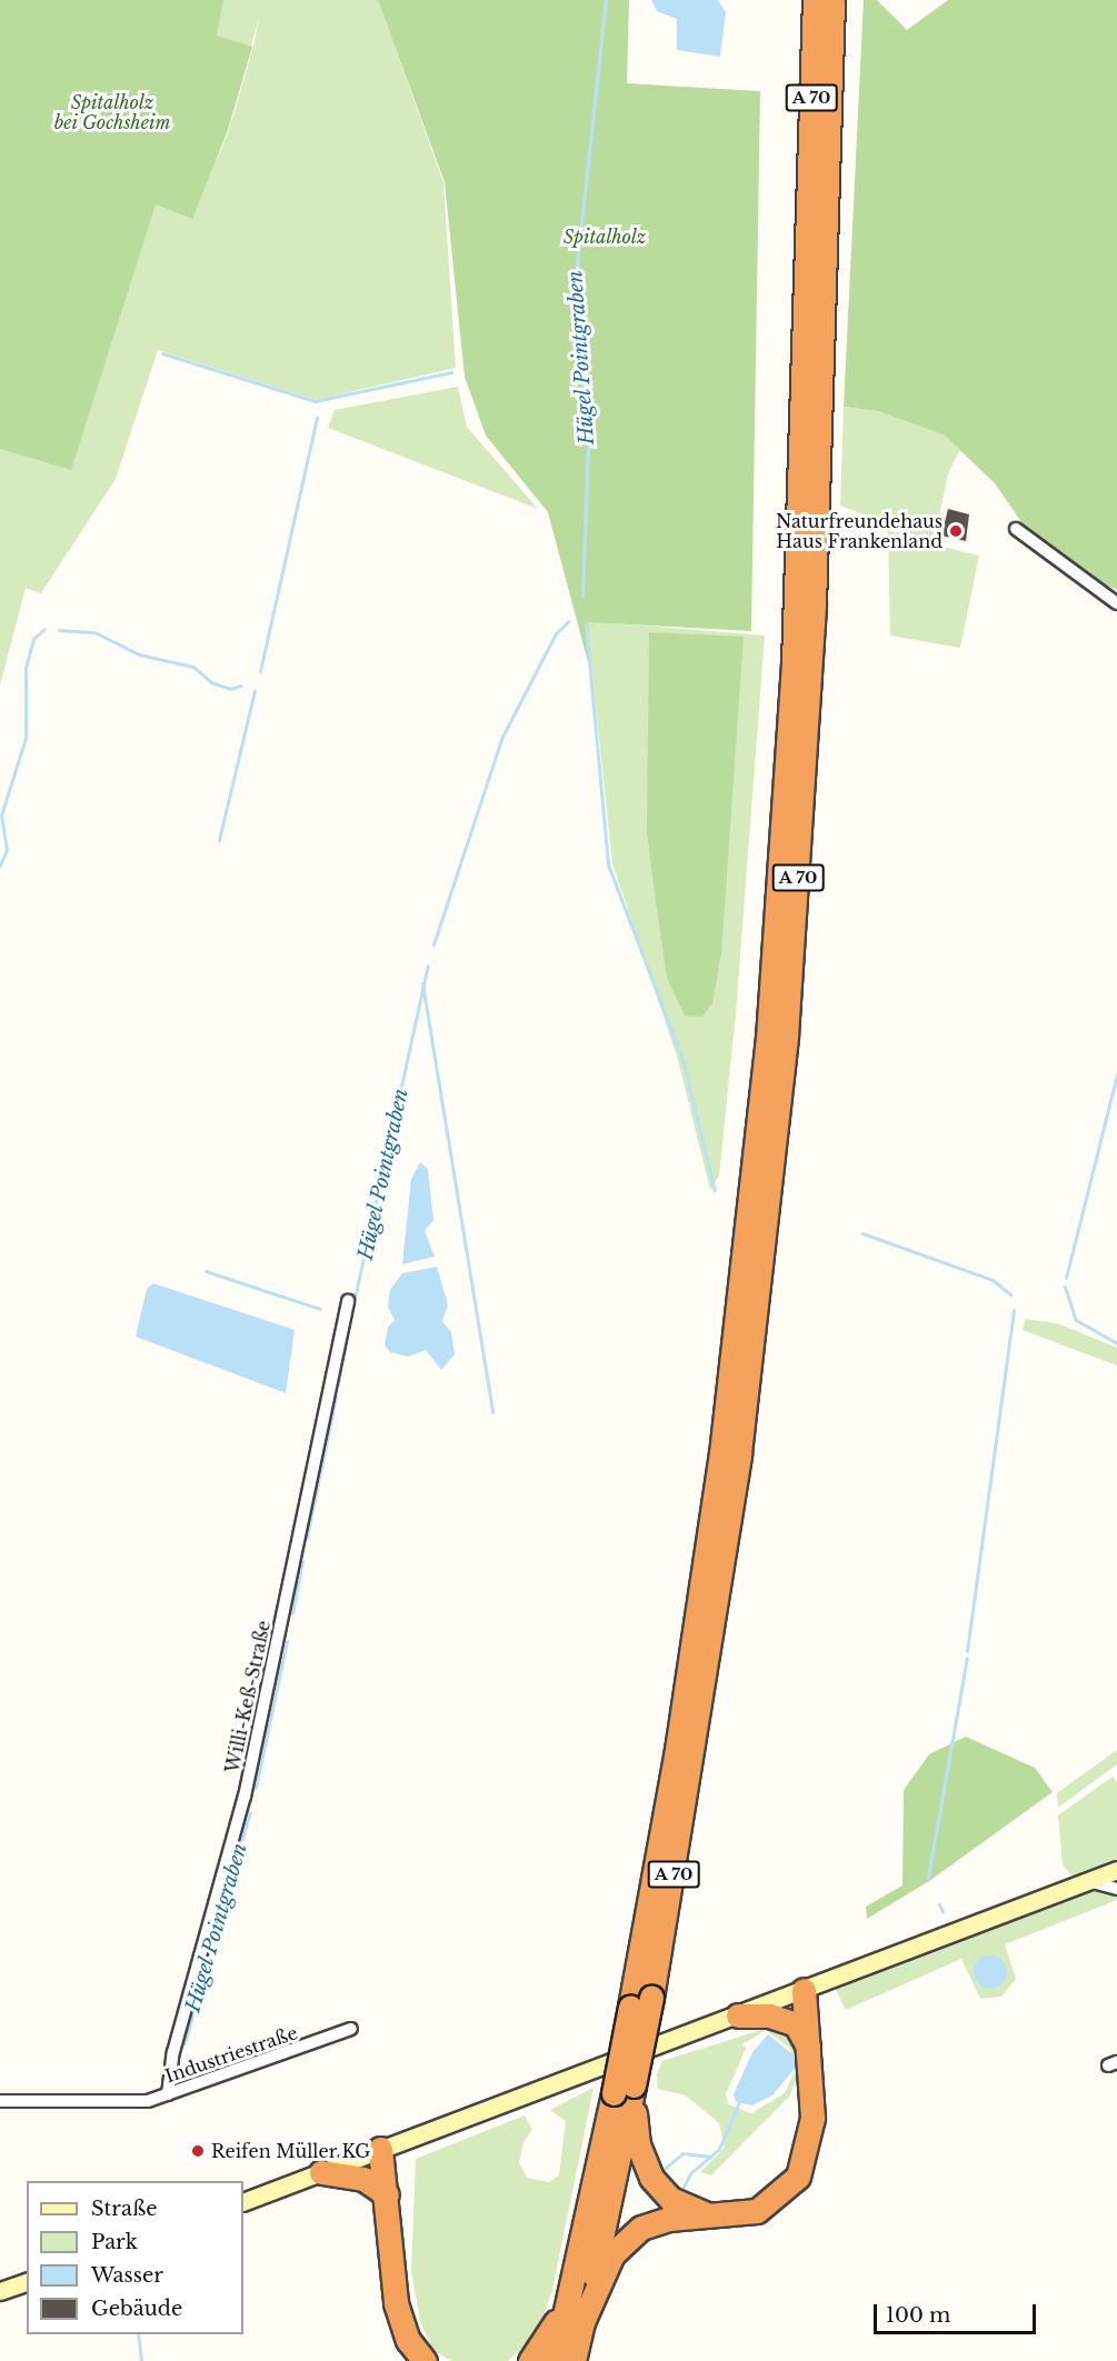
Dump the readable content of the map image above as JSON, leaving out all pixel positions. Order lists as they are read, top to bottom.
{
  "streets": {
    "highway": ["A 70"],
    "street": ["Willi-Keß-Straße", "Industriestraße"]
  },
  "crossings": [
    ["Willi-Keß-Straße", "Industriestraße"]
  ],
  "water": ["Hügel Pointgraben"],
  "parks": ["Spitalholz bei Gochsheim", "Spitalholz"],
  "places": ["Naturfreundehaus Haus Frankenland", "Reifen Müller KG"],
  "legend": [
    "Straße",
    "Park",
    "Wasser",
    "Gebäude"
  ],
  "scale_bar": "100 m"
}
